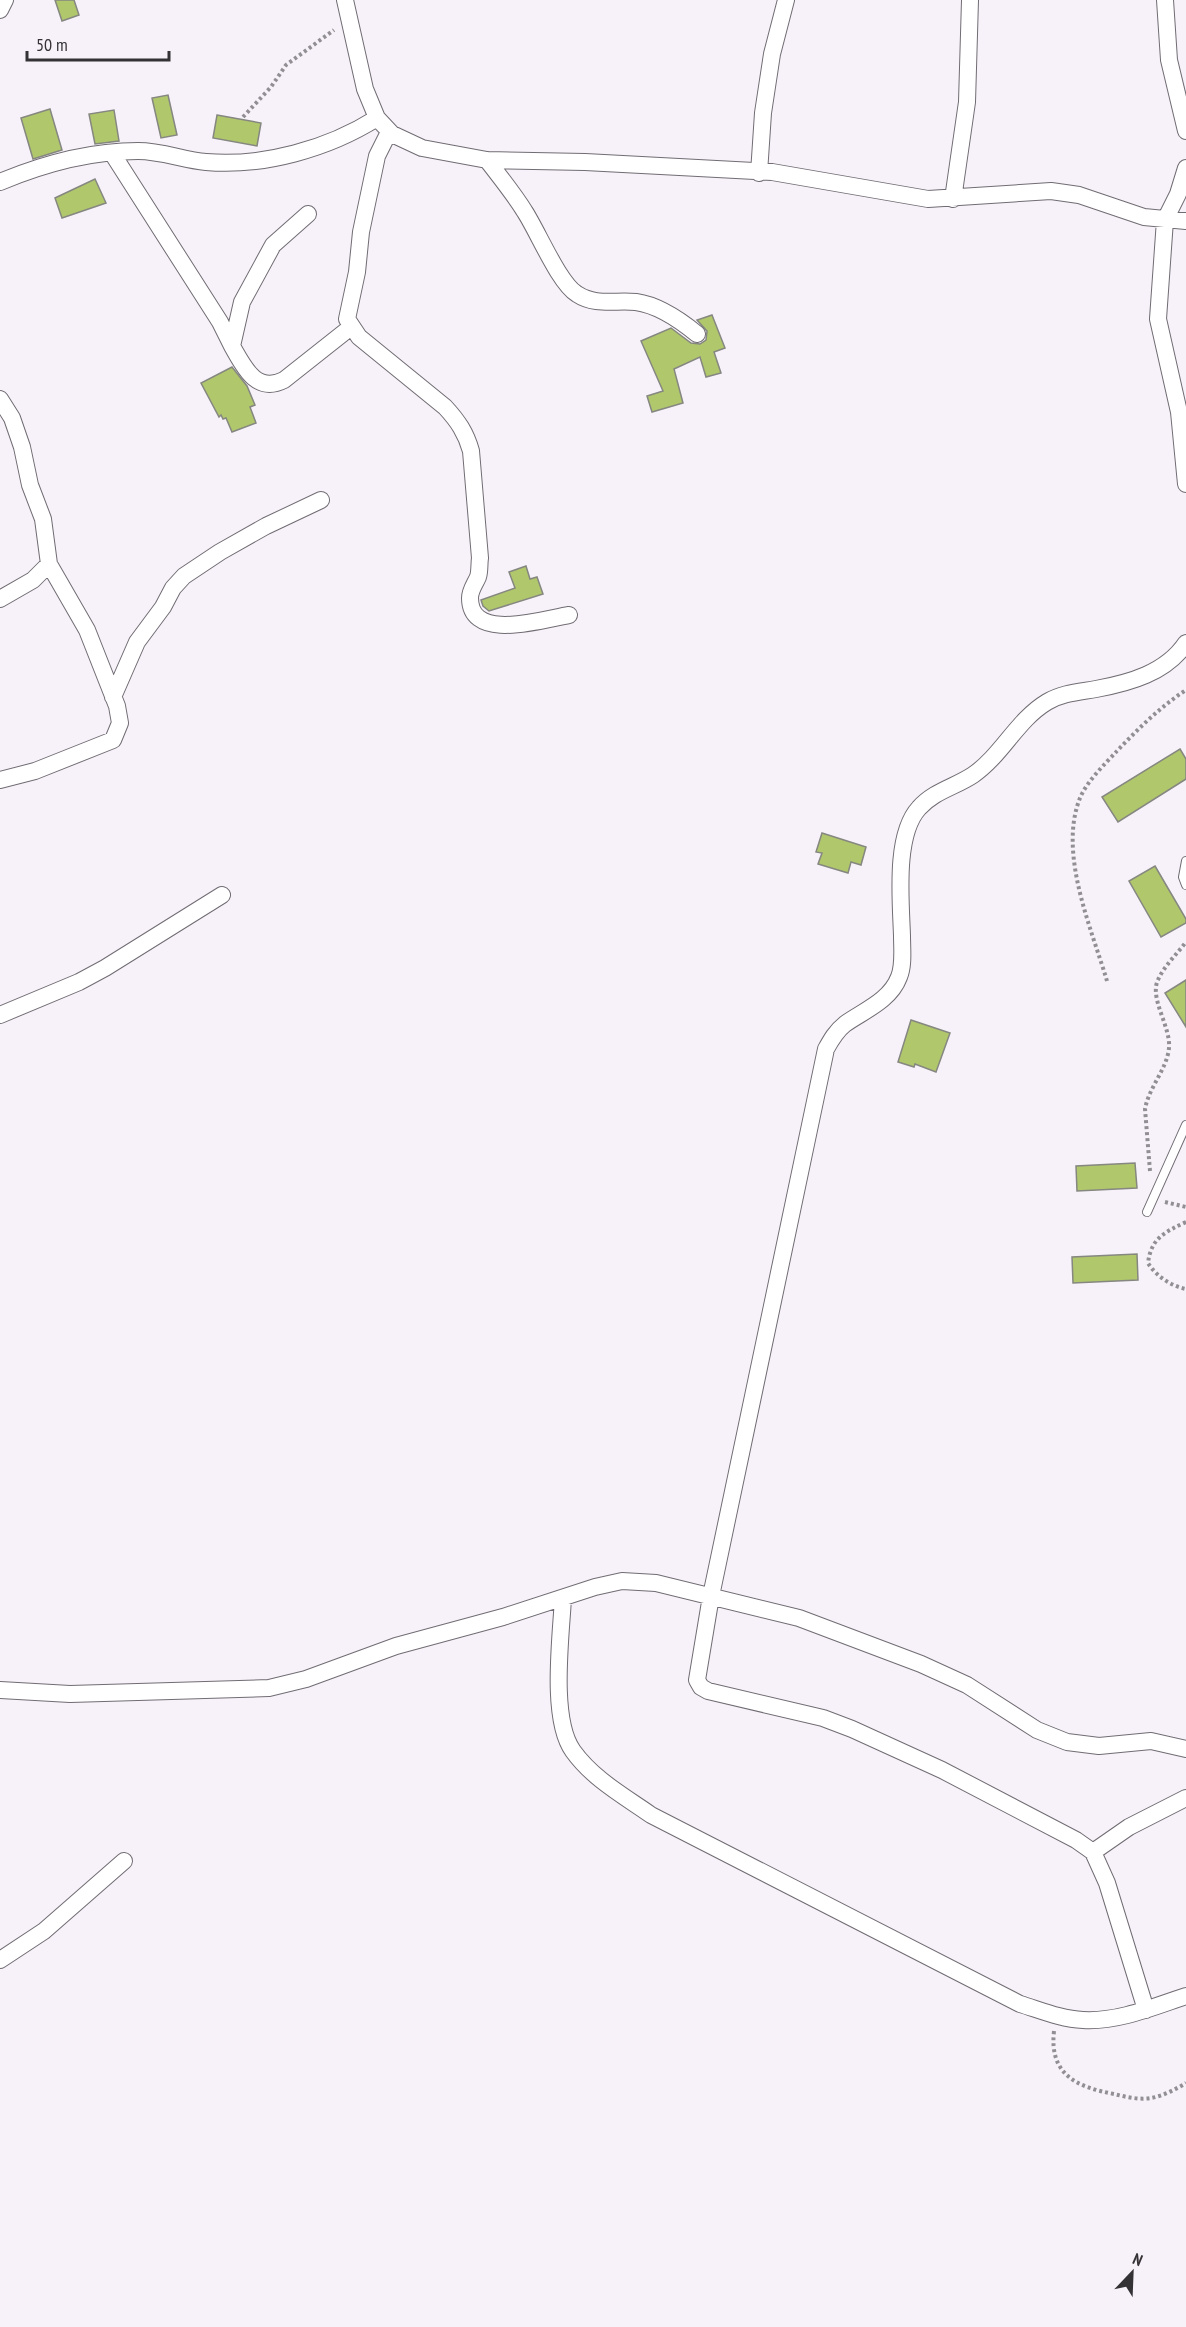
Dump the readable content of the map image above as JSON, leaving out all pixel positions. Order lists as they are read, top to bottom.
{
  "scale_bar": "50 m",
  "north": "top right"
}
